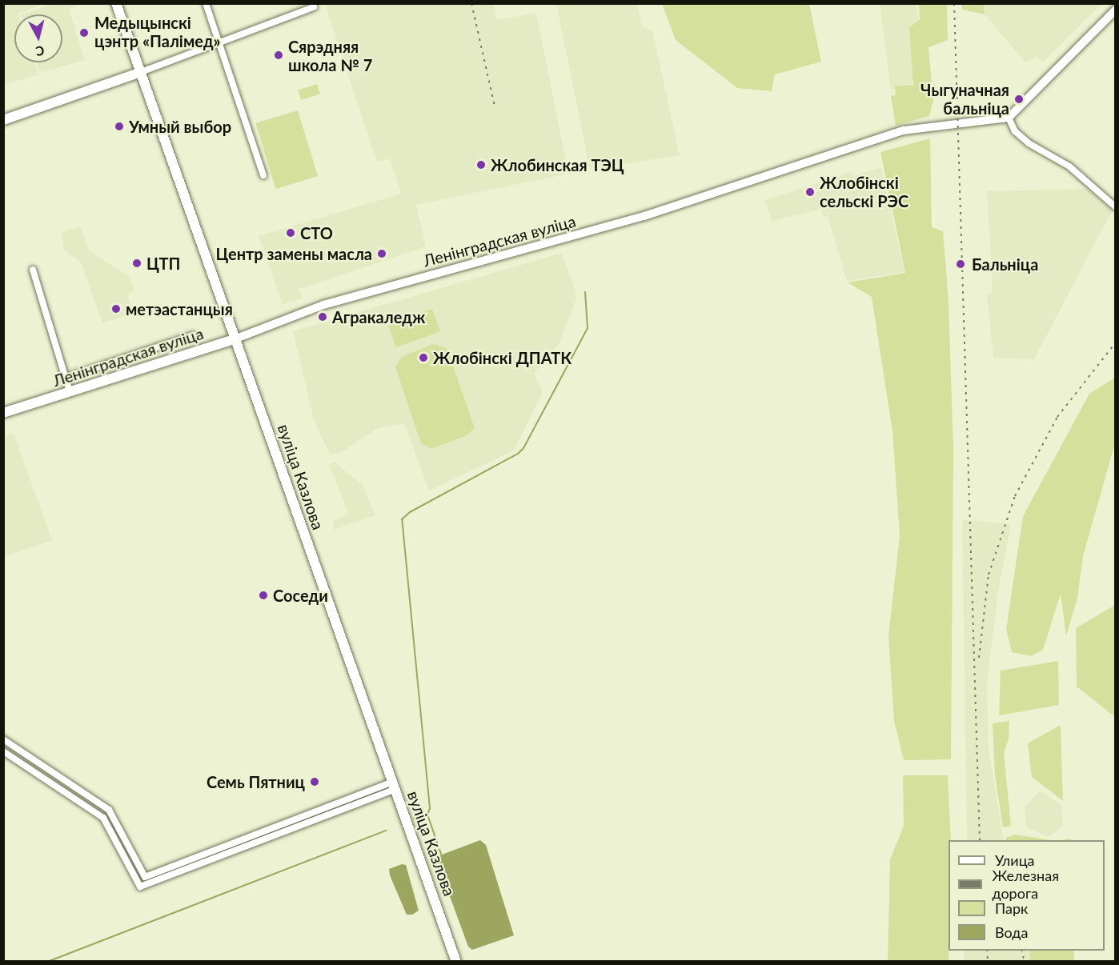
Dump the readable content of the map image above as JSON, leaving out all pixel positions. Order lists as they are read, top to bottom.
{
  "streets": {
    "main road": ["Ленінградская вуліца", "вуліца Казлова"]
  },
  "crossings": [
    ["Ленінградская вуліца", "вуліца Казлова"]
  ],
  "places": [
    "Медыцынскі цэнтр «Палімед»",
    "Сярэдняя школа № 7",
    "Чыгуначная бальніца",
    "Умный выбор",
    "Жлобинская ТЭЦ",
    "Жлобінскі сельскі РЭС",
    "СТО",
    "Центр замены масла",
    "ЦТП",
    "Бальніца",
    "метэастанцыя",
    "Агракаледж",
    "Жлобінскі ДПАТК",
    "Соседи",
    "Семь Пятниц"
  ],
  "legend": [
    "Улица",
    "Железная дорога",
    "Парк",
    "Вода"
  ],
  "north": "bottom"
}
